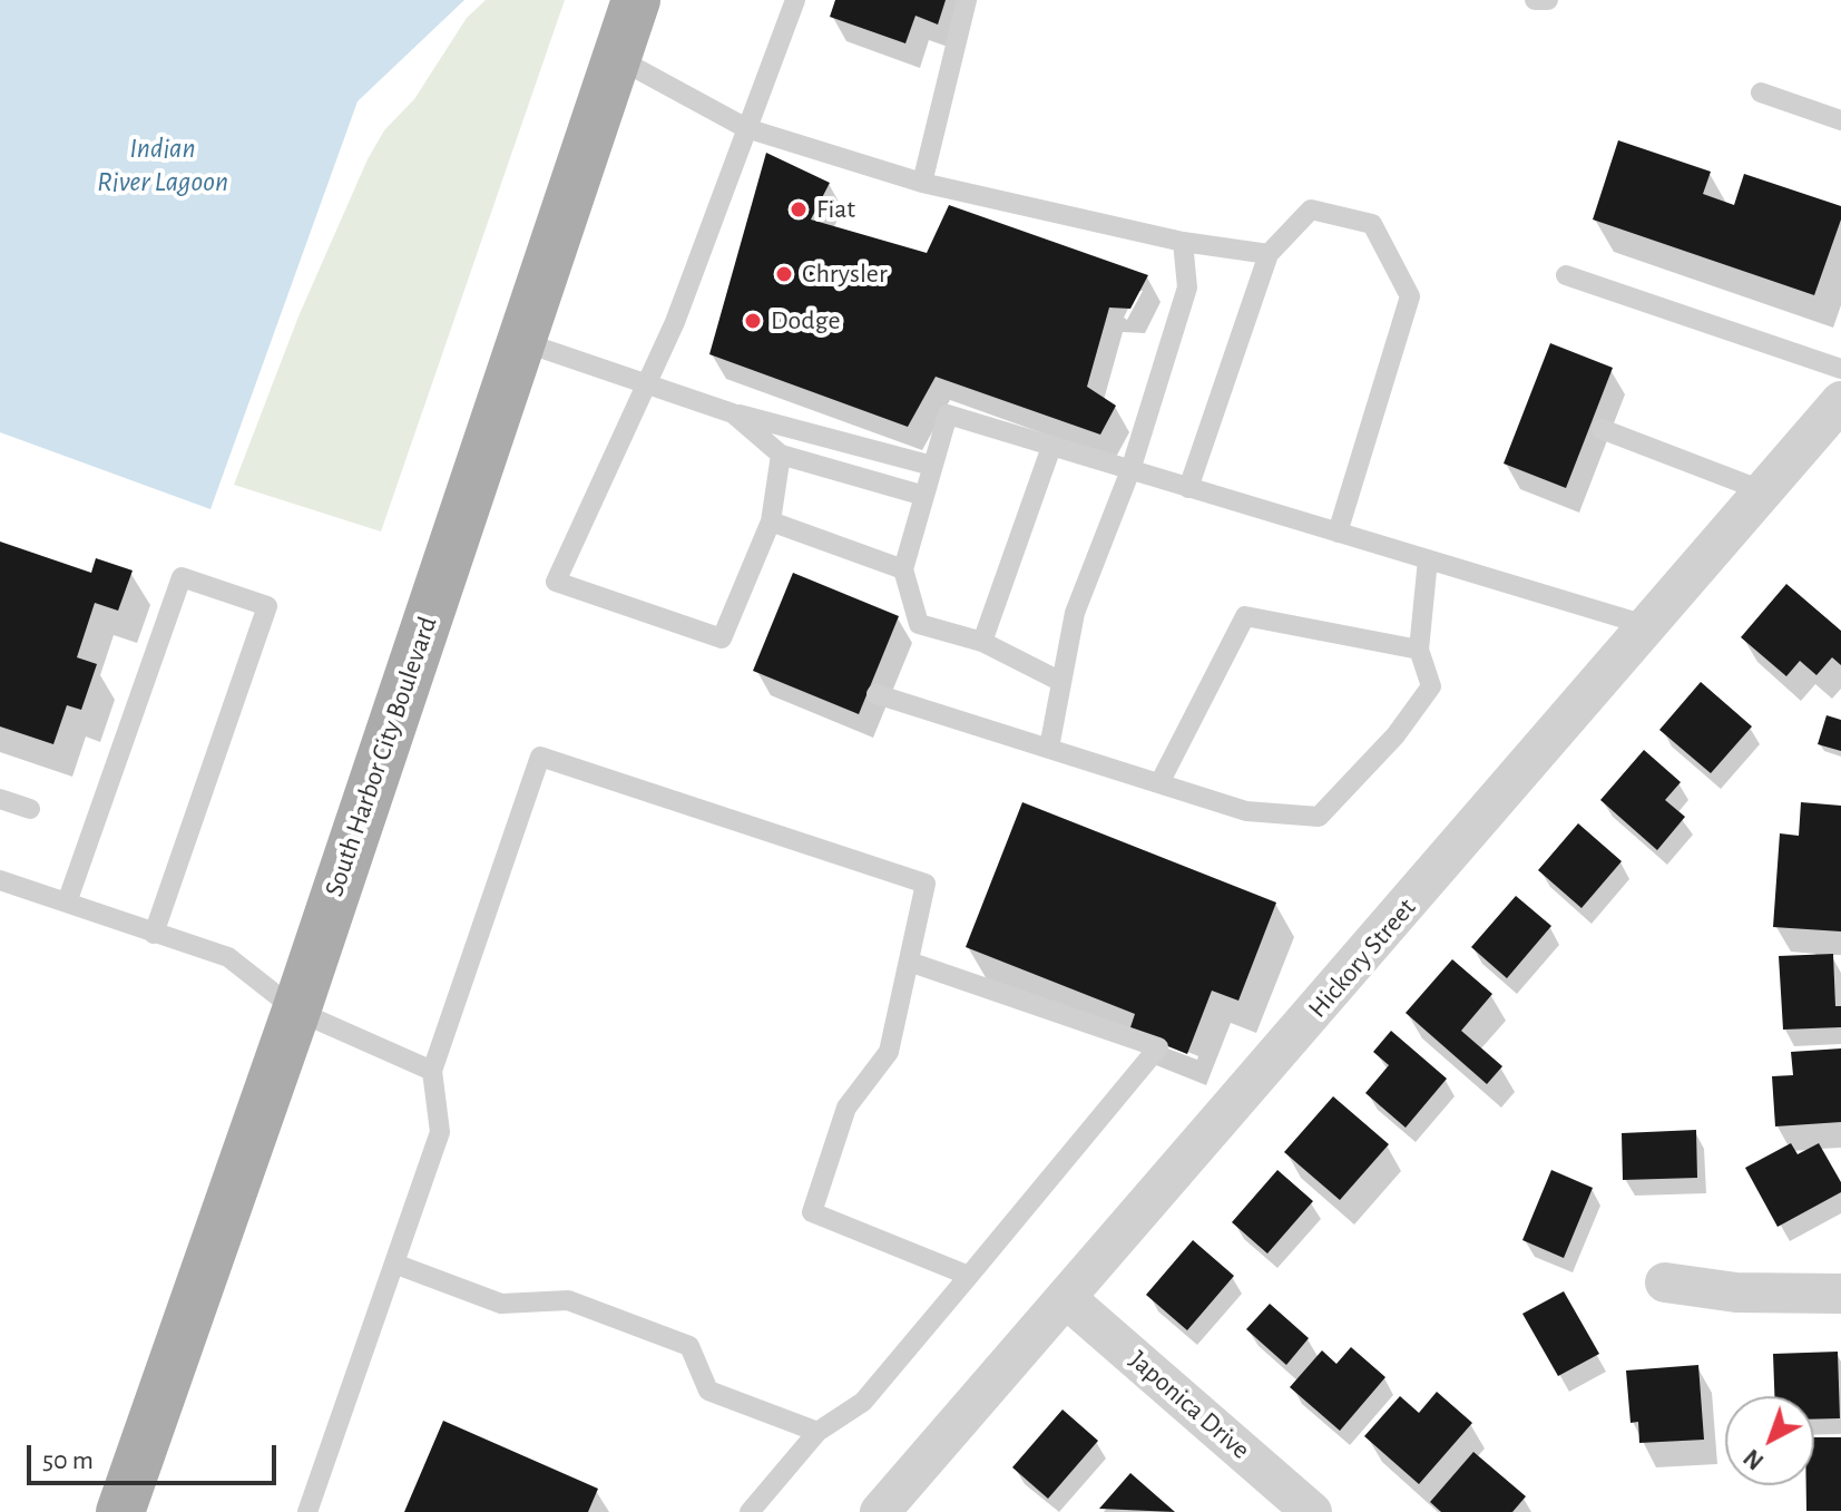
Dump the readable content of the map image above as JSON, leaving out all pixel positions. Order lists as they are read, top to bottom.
{
  "streets": {
    "main road": ["South Harbor City Boulevard"],
    "street": ["Hickory Street", "Japonica Drive"]
  },
  "crossings": [
    ["Hickory Street", "Japonica Drive"]
  ],
  "water": ["Indian River Lagoon"],
  "places": ["Fiat", "Chrysler", "Dodge"],
  "scale_bar": "50 m",
  "north": "bottom left"
}
